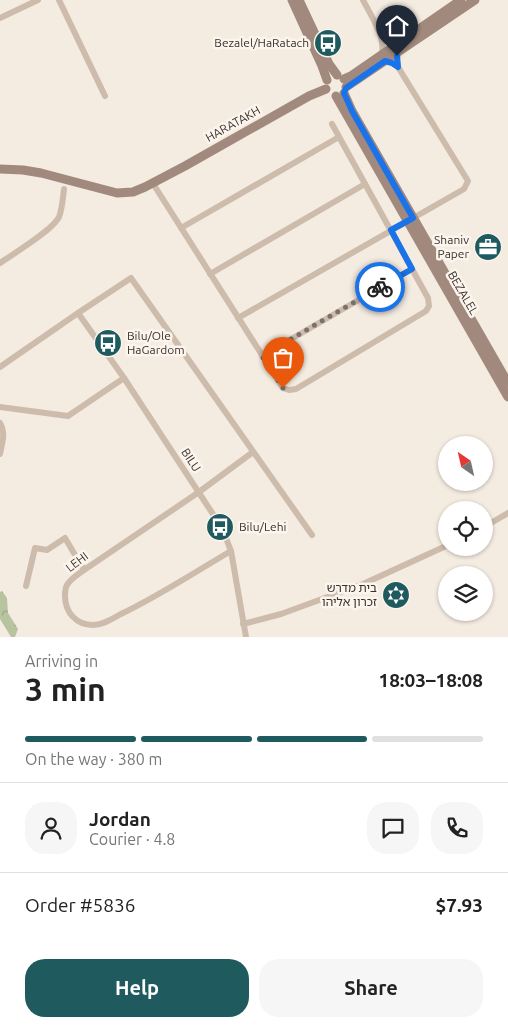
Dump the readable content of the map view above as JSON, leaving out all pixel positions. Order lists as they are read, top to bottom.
{
  "streets": {
    "street": [
      "HARATAKH",
      "BEZALEL",
      "BILU",
      "LEHI"
    ]
  },
  "crossings": [
    ["HARATAKH", "BEZALEL"],
    ["BILU", "LEHI"]
  ],
  "places": {
    "bus stop": ["Bezalel/HaRatach", "Bilu/Ole HaGardom", "Bilu/Lehi"],
    "office": ["Shaniv Paper"],
    "synagogue": ["בית מדרש זכרון אליהו"]
  },
  "north": "top left",
  "page": {
    "heading": ["3 min", "Arriving in", "18:03–18:08"],
    "panel": [
      "Jordan",
      "Courier · 4.8",
      "Order #5836",
      "$7.93"
    ],
    "bar": "On the way · 380 m",
    "buttons": ["Help", "Share"]
  }
}
